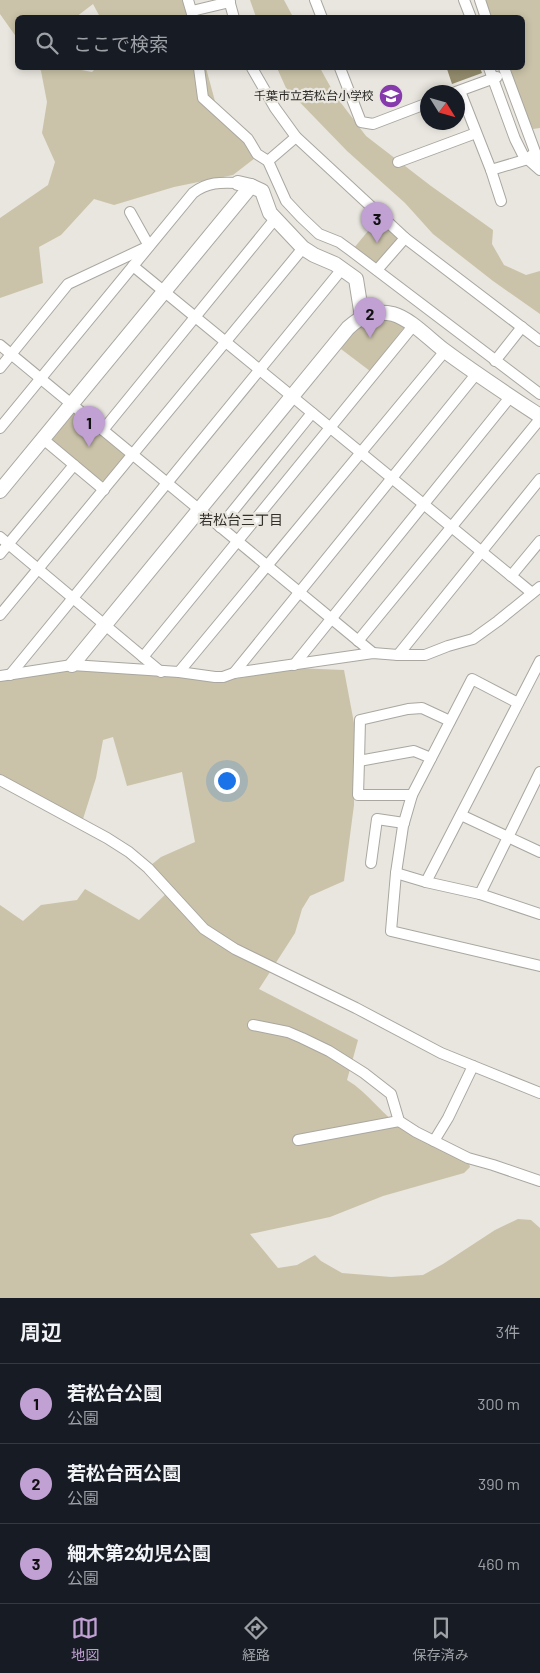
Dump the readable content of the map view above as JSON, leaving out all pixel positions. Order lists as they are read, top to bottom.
{
  "districts": ["若松台三丁目"],
  "places": {
    "school or university": ["千葉市立若松台小学校"]
  },
  "north": "bottom right",
  "page": {
    "search": "ここで検索",
    "pins": ["3", "2", "1"],
    "heading": ["周辺", "3件"],
    "list": [
      {
        "mark": "1",
        "name": "若松台公園",
        "note": "公園",
        "value": "300 m"
      },
      {
        "mark": "2",
        "name": "若松台西公園",
        "note": "公園",
        "value": "390 m"
      },
      {
        "mark": "3",
        "name": "細木第2幼児公園",
        "note": "公園",
        "value": "460 m"
      }
    ],
    "nav": ["地図", "経路", "保存済み"]
  }
}
